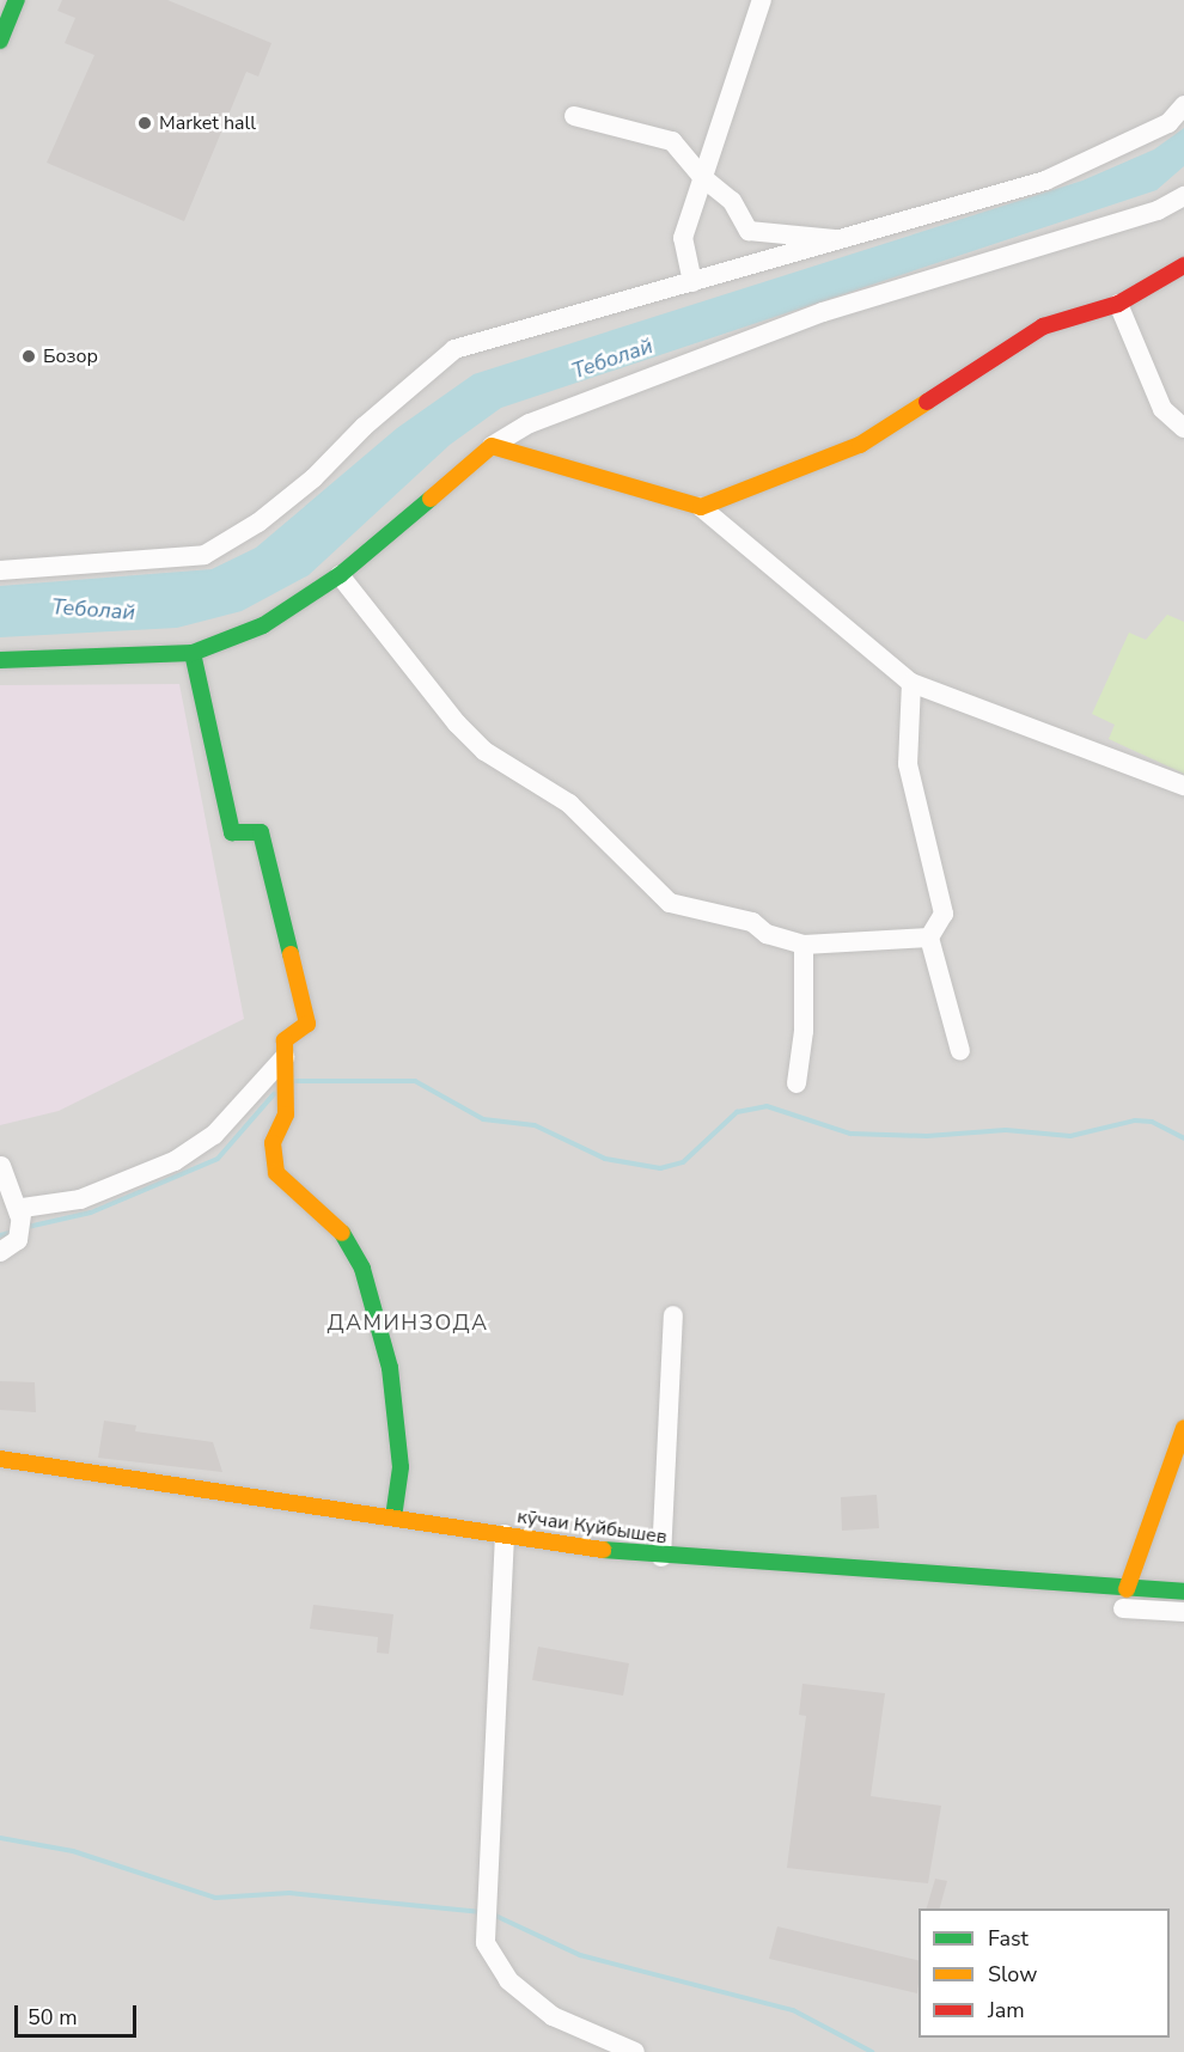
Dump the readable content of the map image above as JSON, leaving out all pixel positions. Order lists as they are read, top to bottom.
{
  "streets": {
    "street": ["кӯчаи Куйбышев"]
  },
  "districts": ["ДАМИНЗОДА"],
  "water": ["Теболай"],
  "places": ["Market hall", "Бозор"],
  "legend": ["Fast", "Slow", "Jam"],
  "scale_bar": "50 m"
}
